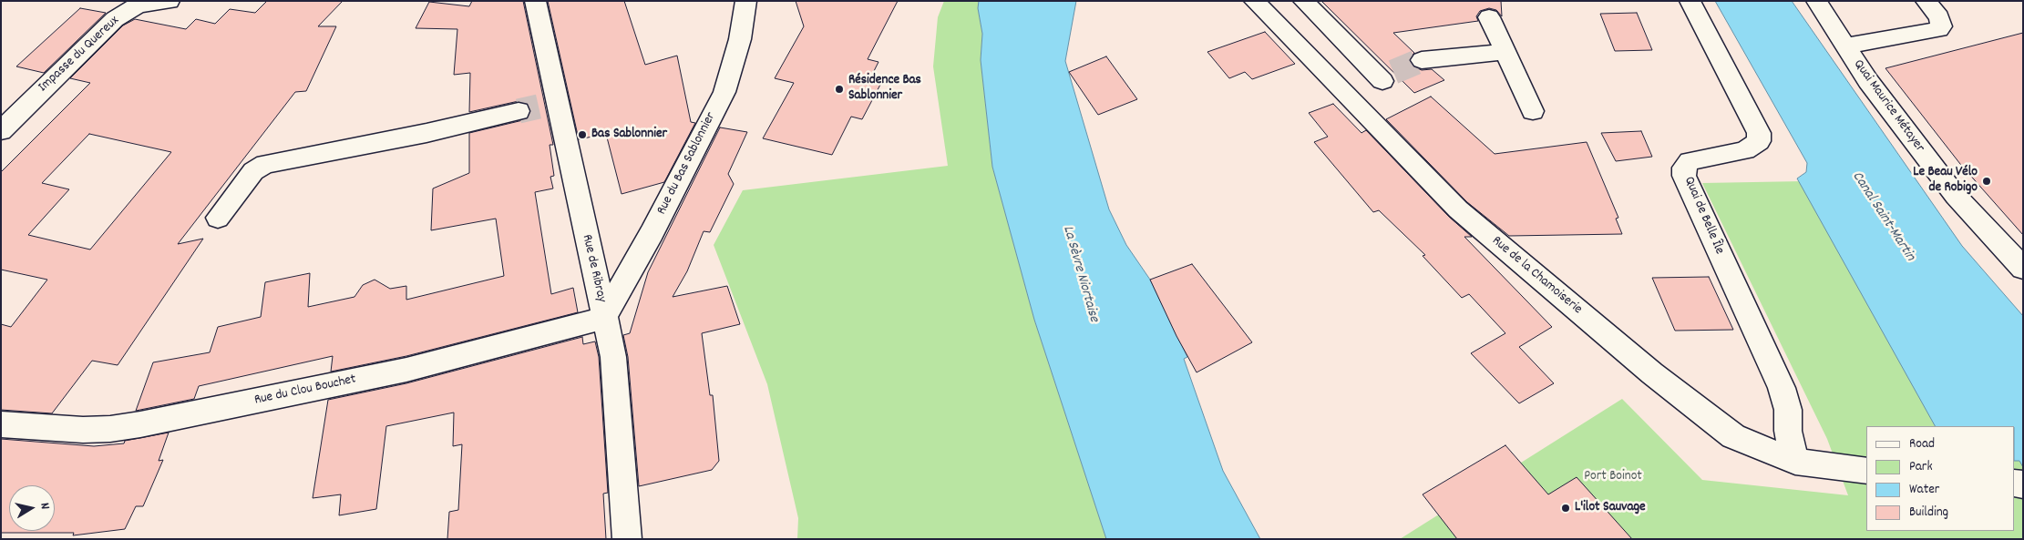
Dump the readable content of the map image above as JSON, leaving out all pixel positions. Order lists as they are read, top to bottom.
{
  "streets": {
    "street": [
      "Impasse du Quereux",
      "Quai Maurice Métayer",
      "Rue du Bas Sablonnier",
      "Quai de Belle Île",
      "Rue de Ribray",
      "Rue de la Chamoiserie",
      "Rue du Clou Bouchet"
    ]
  },
  "crossings": [
    ["Rue du Bas Sablonnier", "Rue de Ribray"],
    ["Rue du Bas Sablonnier", "Rue du Clou Bouchet"],
    ["Quai de Belle Île", "Rue de la Chamoiserie"],
    ["Rue de Ribray", "Rue du Clou Bouchet"]
  ],
  "water": ["Canal Saint-Martin", "La Sèvre Niortaise"],
  "parks": ["Port Boinot"],
  "places": [
    "Résidence Bas Sablonnier",
    "Bas Sablonnier",
    "Le Beau Vélo de Robigo",
    "L'ilot Sauvage"
  ],
  "legend": [
    "Road",
    "Park",
    "Water",
    "Building"
  ],
  "north": "right"
}
